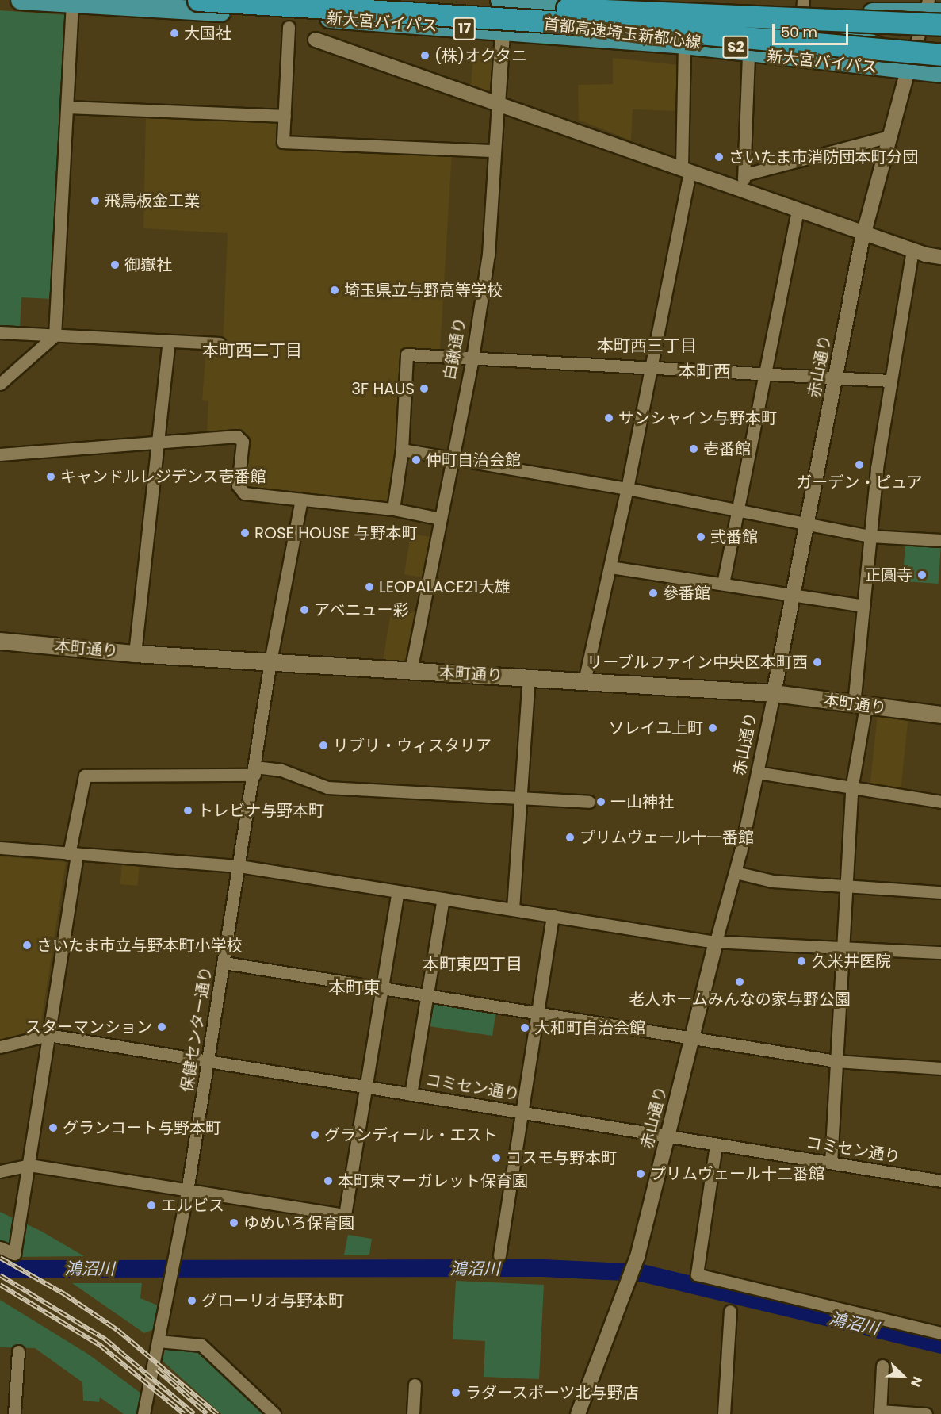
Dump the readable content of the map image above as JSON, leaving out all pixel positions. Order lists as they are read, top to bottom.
{
  "streets": {
    "highway": [
      "新大宮バイパス",
      "17",
      "首都高速埼玉新都心線",
      "S2"
    ],
    "main road": ["本町通り"],
    "street": [
      "白鍬通り",
      "赤山通り",
      "保健センター通り",
      "コミセン通り"
    ]
  },
  "crossings": [
    ["新大宮バイパス", "白鍬通り"],
    ["新大宮バイパス", "赤山通り"],
    ["白鍬通り", "本町通り"],
    ["赤山通り", "本町通り"],
    ["赤山通り", "コミセン通り"],
    ["本町通り", "保健センター通り"],
    ["保健センター通り", "コミセン通り"]
  ],
  "districts": [
    "本町西三丁目",
    "本町西二丁目",
    "本町西",
    "本町東四丁目",
    "本町東"
  ],
  "water": ["鴻沼川"],
  "places": [
    "大国社",
    "(株)オクタニ",
    "さいたま市消防団本町分団",
    "飛鳥板金工業",
    "御嶽社",
    "埼玉県立与野高等学校",
    "3F HAUS",
    "サンシャイン与野本町",
    "壱番館",
    "仲町自治会館",
    "ガーデン・ピュア",
    "キャンドルレジデンス壱番館",
    "ROSE HOUSE 与野本町",
    "弐番館",
    "正圓寺",
    "LEOPALACE21大雄",
    "參番館",
    "アベニュー彩",
    "リーブルファイン中央区本町西",
    "ソレイユ上町",
    "リブリ・ウィスタリア",
    "一山神社",
    "トレビナ与野本町",
    "プリムヴェール十一番館",
    "さいたま市立与野本町小学校",
    "久米井医院",
    "老人ホームみんなの家与野公園",
    "スターマンション",
    "大和町自治会館",
    "グランコート与野本町",
    "グランディール・エスト",
    "コスモ与野本町",
    "プリムヴェール十二番館",
    "本町東マーガレット保育園",
    "エルビス",
    "ゆめいろ保育園",
    "グローリオ与野本町",
    "ラダースポーツ北与野店"
  ],
  "scale_bar": "50 m",
  "north": "bottom right"
}
